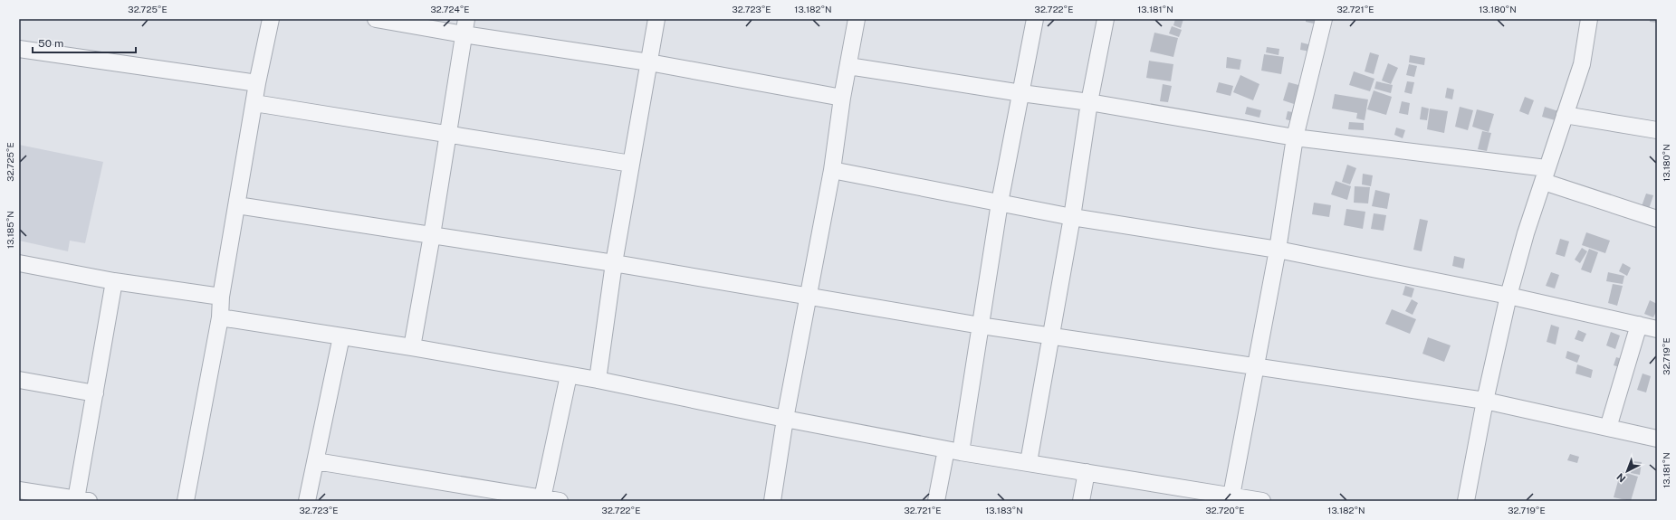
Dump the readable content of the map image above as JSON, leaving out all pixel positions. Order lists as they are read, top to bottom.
{
  "scale_bar": "50 m",
  "north": "bottom left",
  "coordinates": [
    "32.725°E",
    "32.724°E",
    "32.723°E",
    "13.182°N",
    "32.722°E",
    "13.181°N",
    "32.721°E",
    "13.180°N",
    "13.185°N",
    "32.719°E",
    "13.183°N",
    "32.720°E"
  ]
}
